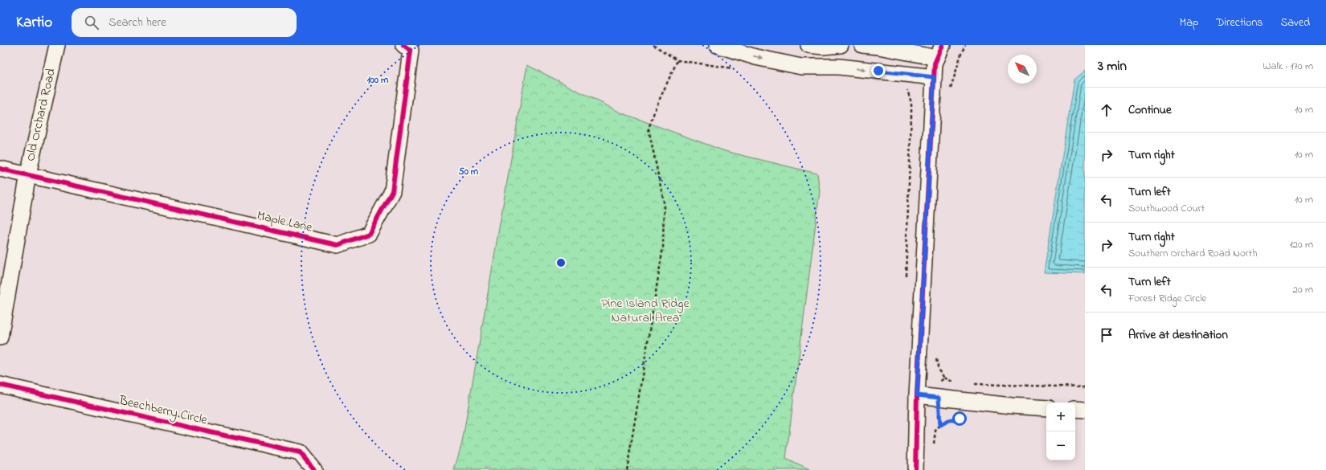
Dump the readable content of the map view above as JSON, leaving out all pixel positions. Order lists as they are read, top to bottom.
{
  "streets": {
    "street": ["Old Orchard Road", "Maple Lane", "Beechberry Circle"]
  },
  "crossings": [
    ["Old Orchard Road", "Maple Lane"]
  ],
  "parks": ["Pine Island Ridge Natural Area"],
  "north": "top left",
  "page": {
    "header": "Kartio",
    "search": "Search here",
    "nav": ["Map", "Directions", "Saved"],
    "heading": ["3 min", "Walk · 170 m"],
    "list": [
      ["Continue", "10 m"],
      ["Turn right", "10 m"],
      ["Turn left", "Southwood Court", "10 m"],
      ["Turn right", "Southern Orchard Road North", "120 m"],
      ["Turn left", "Forest Ridge Circle", "20 m"],
      "Arrive at destination"
    ],
    "map_buttons": ["+", "−"]
  },
  "rings": ["100 m", "50 m"]
}
